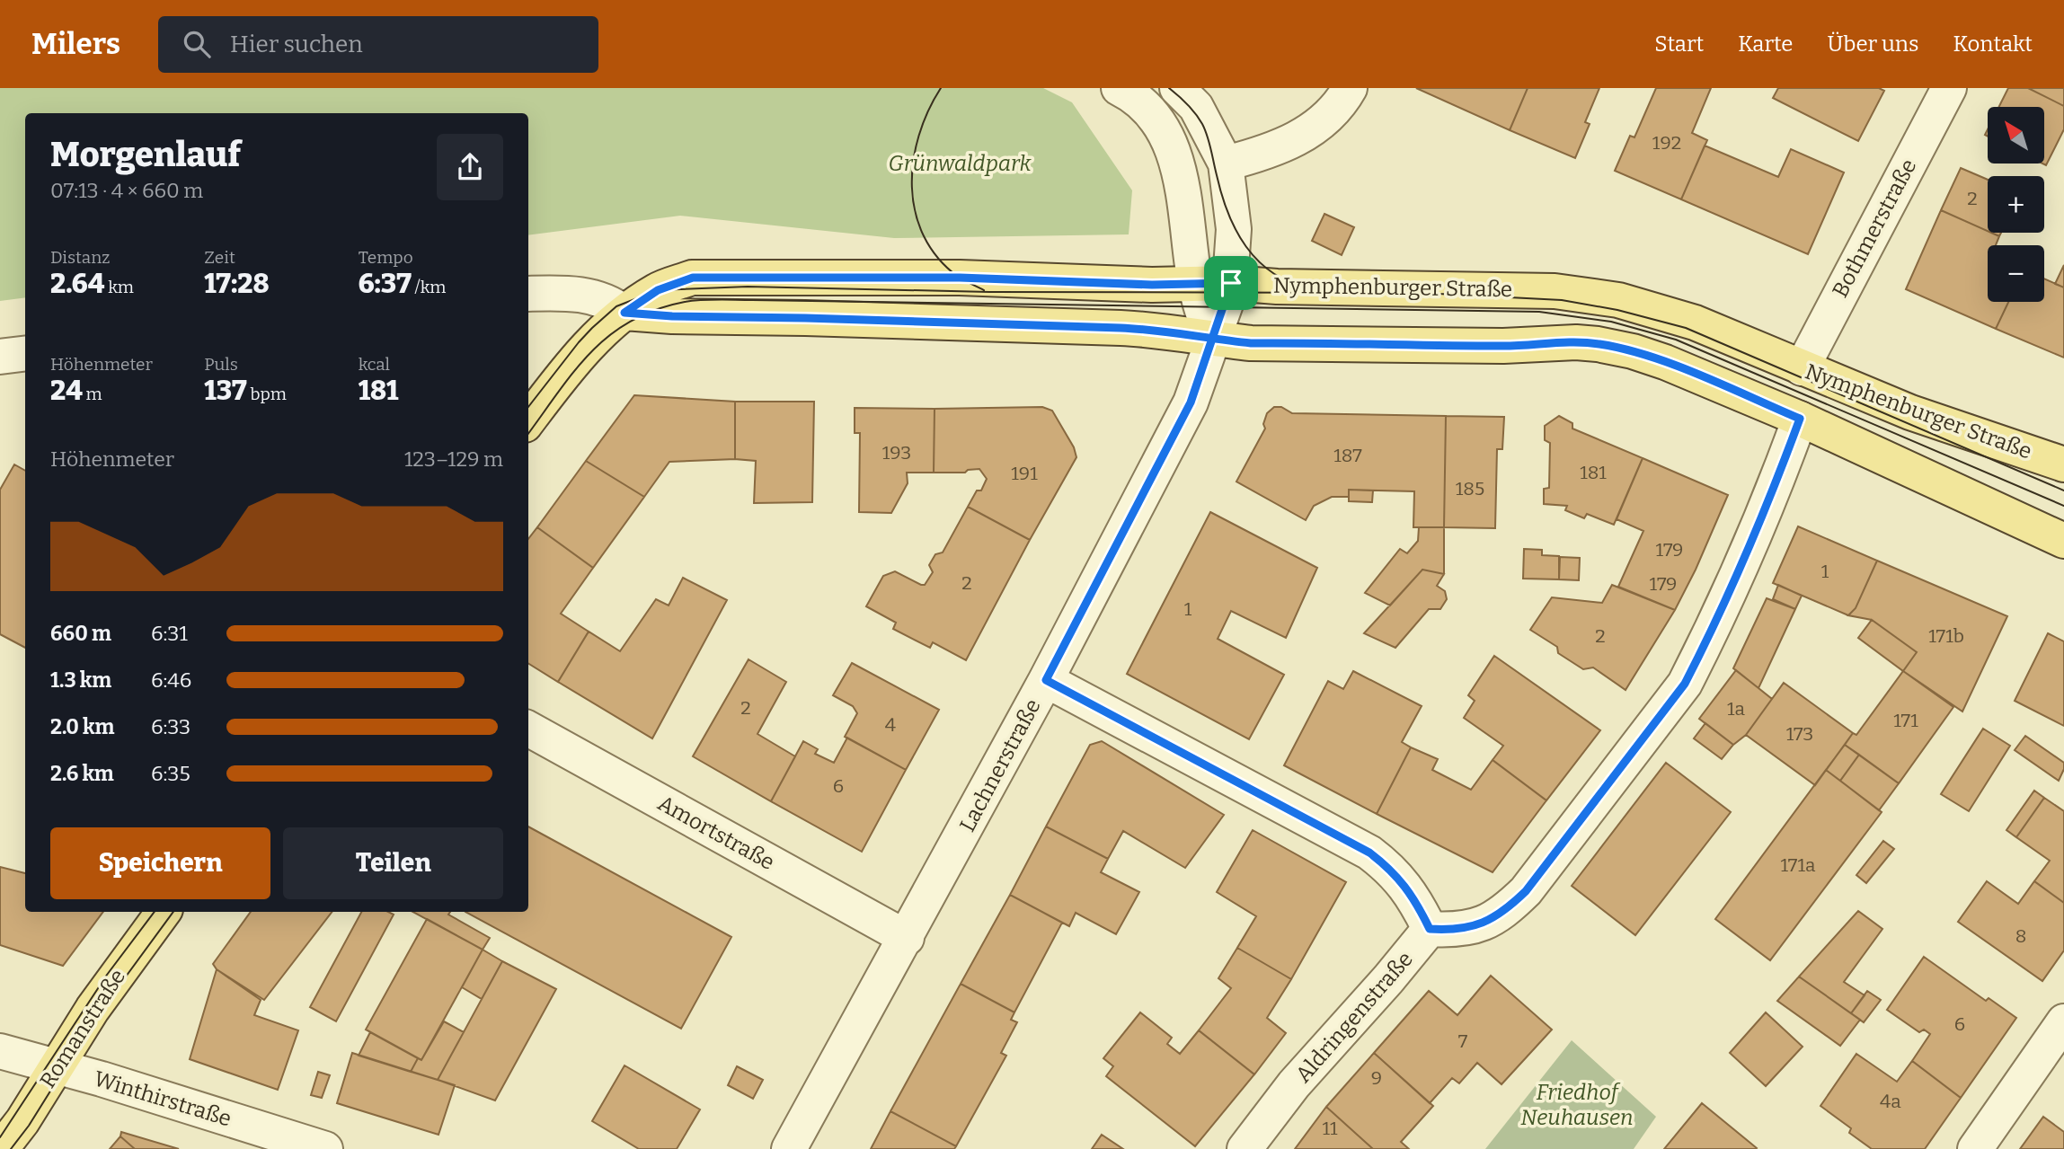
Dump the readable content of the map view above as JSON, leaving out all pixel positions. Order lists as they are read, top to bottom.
{
  "streets": {
    "main road": ["Nymphenburger Straße", "Romanstraße"],
    "street": [
      "Bothmerstraße",
      "Lachnerstraße",
      "Amortstraße",
      "Aldringenstraße",
      "Winthirstraße"
    ]
  },
  "crossings": [
    ["Bothmerstraße", "Nymphenburger Straße"],
    ["Nymphenburger Straße", "Lachnerstraße"],
    ["Lachnerstraße", "Amortstraße"],
    ["Romanstraße", "Winthirstraße"]
  ],
  "parks": ["Grünwaldpark", "Friedhof Neuhausen"],
  "house_numbers": [
    "192",
    "2",
    "193",
    "187",
    "181",
    "191",
    "185",
    "179",
    "1",
    "2",
    "179",
    "1",
    "2",
    "171b",
    "2",
    "1a",
    "171",
    "4",
    "173",
    "6",
    "171a",
    "8",
    "6",
    "7",
    "9",
    "4a",
    "11"
  ],
  "north": "top left",
  "page": {
    "header": "Milers",
    "search": "Hier suchen",
    "nav": [
      "Start",
      "Karte",
      "Über uns",
      "Kontakt"
    ],
    "map_buttons": ["+", "−"],
    "heading": ["Morgenlauf", "07:13 · 4 × 660 m"],
    "stats": [
      ["Distanz", "2.64 km"],
      ["Zeit", "17:28"],
      ["Tempo", "6:37 /km"],
      ["Höhenmeter", "24 m"],
      ["Puls", "137 bpm"],
      ["kcal", "181"]
    ],
    "chart": ["Höhenmeter", "123–129 m"],
    "list": [
      {
        "name": "660 m",
        "note": "6:31"
      },
      {
        "name": "1.3 km",
        "note": "6:46"
      },
      {
        "name": "2.0 km",
        "note": "6:33"
      },
      {
        "name": "2.6 km",
        "note": "6:35"
      }
    ],
    "buttons": ["Speichern", "Teilen"]
  }
}
